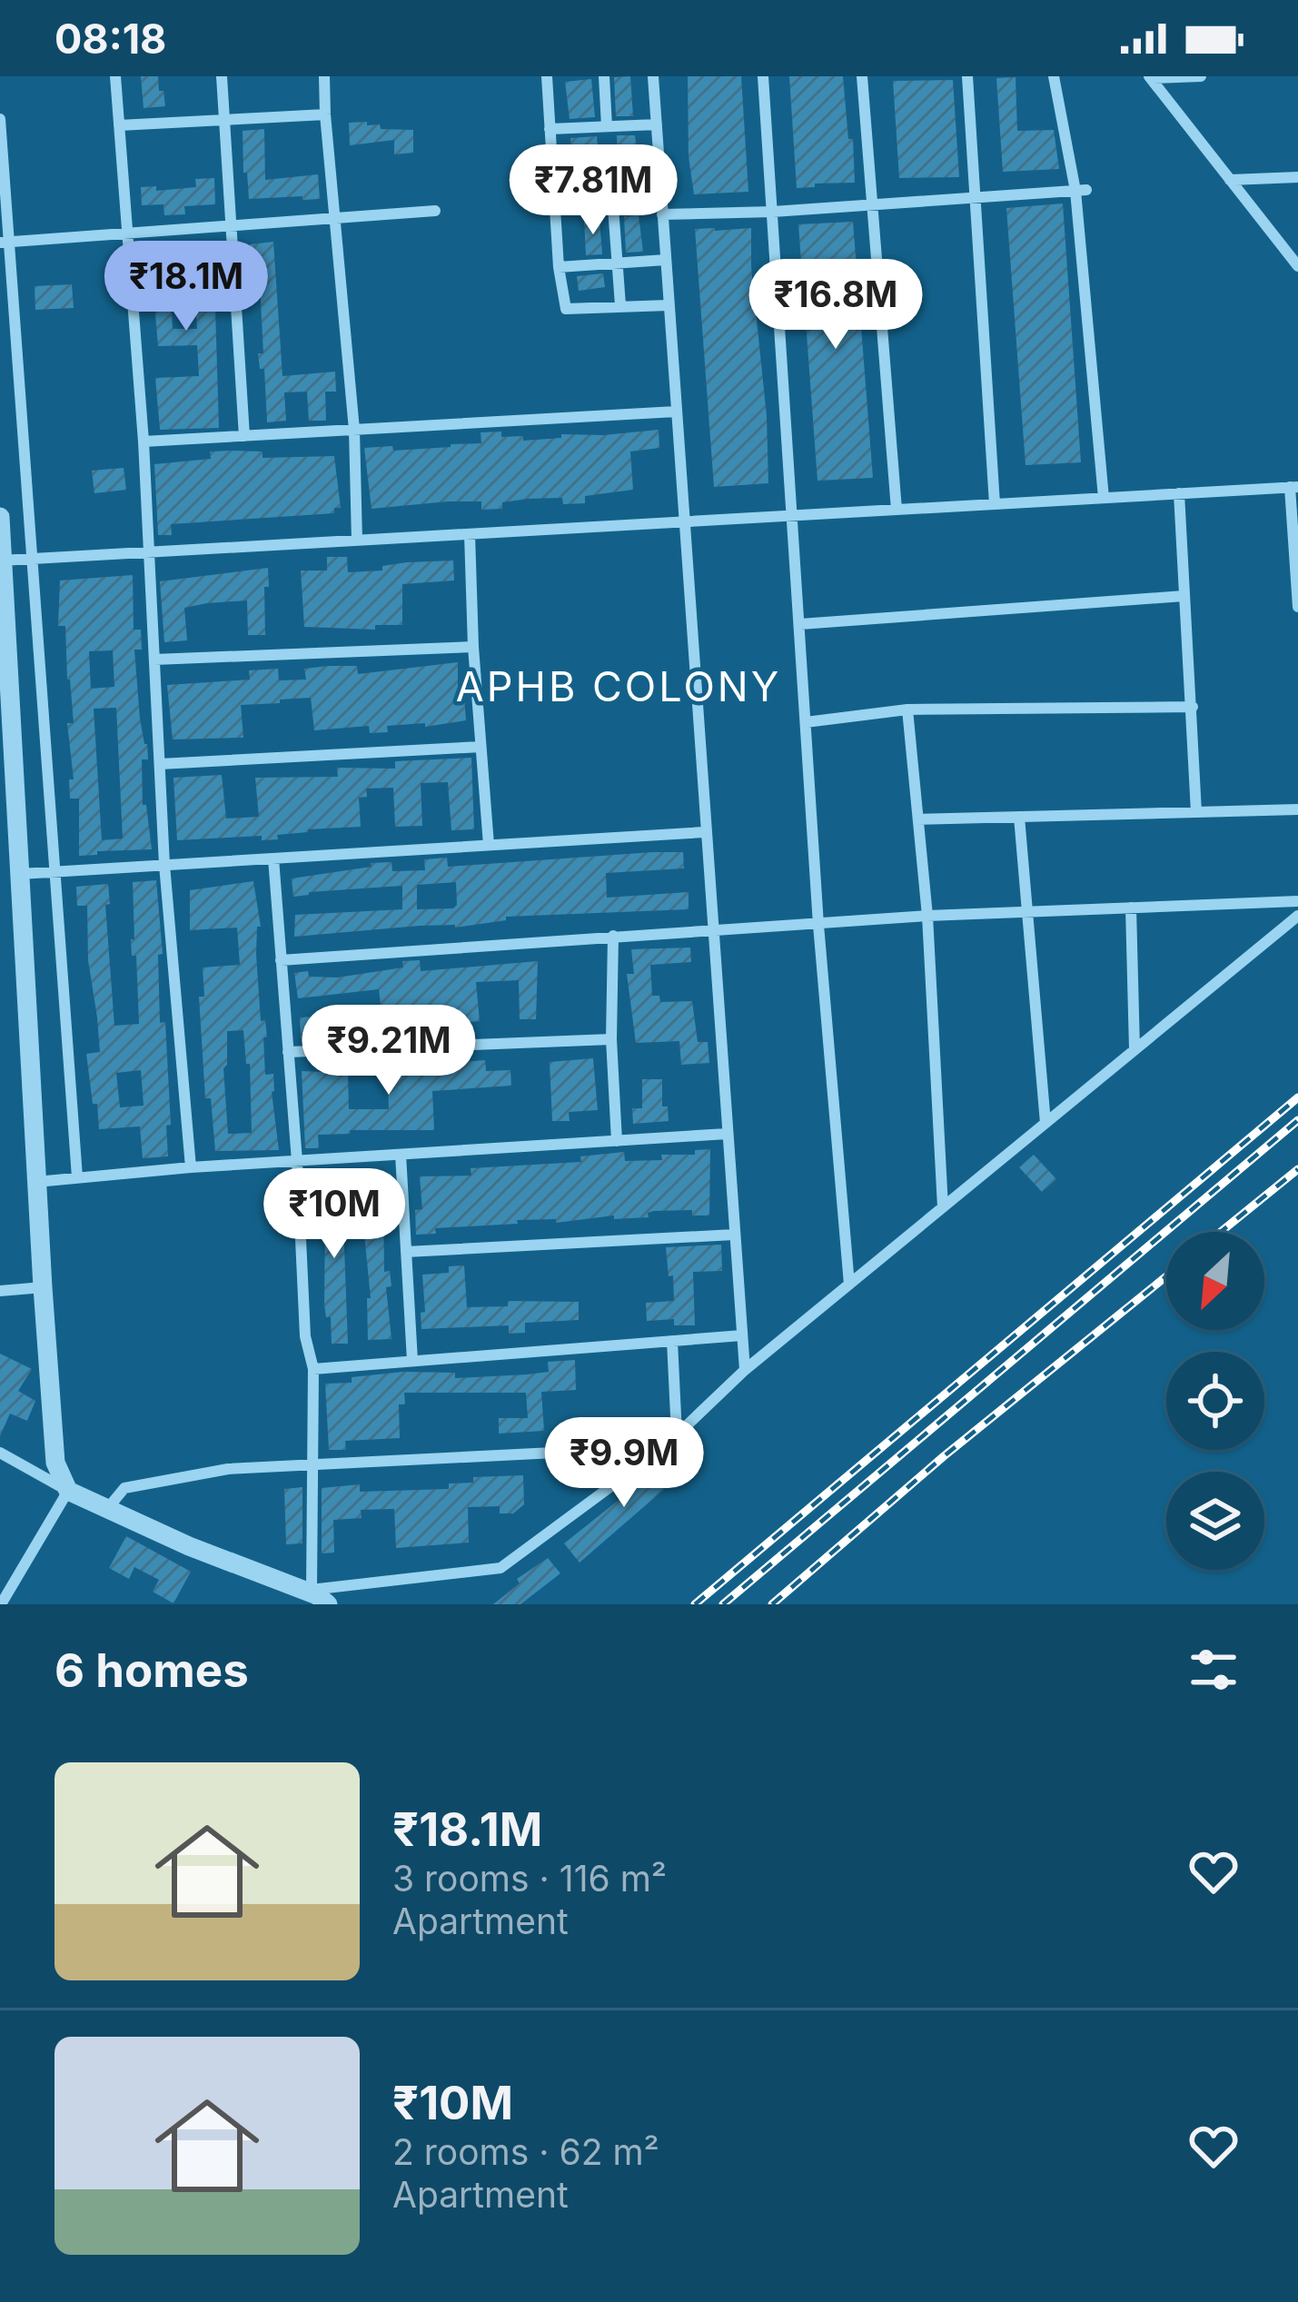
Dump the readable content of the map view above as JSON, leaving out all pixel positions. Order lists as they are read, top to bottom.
{
  "districts": ["APHB COLONY"],
  "north": "bottom left",
  "page": {
    "status": "08:18",
    "price": [
      "₹7.81M",
      "₹18.1M",
      "₹16.8M",
      "₹9.21M",
      "₹10M",
      "₹9.9M"
    ],
    "heading": "6 homes",
    "list": [
      {
        "name": "₹18.1M",
        "note": "3 rooms · 116 m² · Apartment"
      },
      {
        "name": "₹10M",
        "note": "2 rooms · 62 m² · Apartment"
      }
    ]
  }
}
